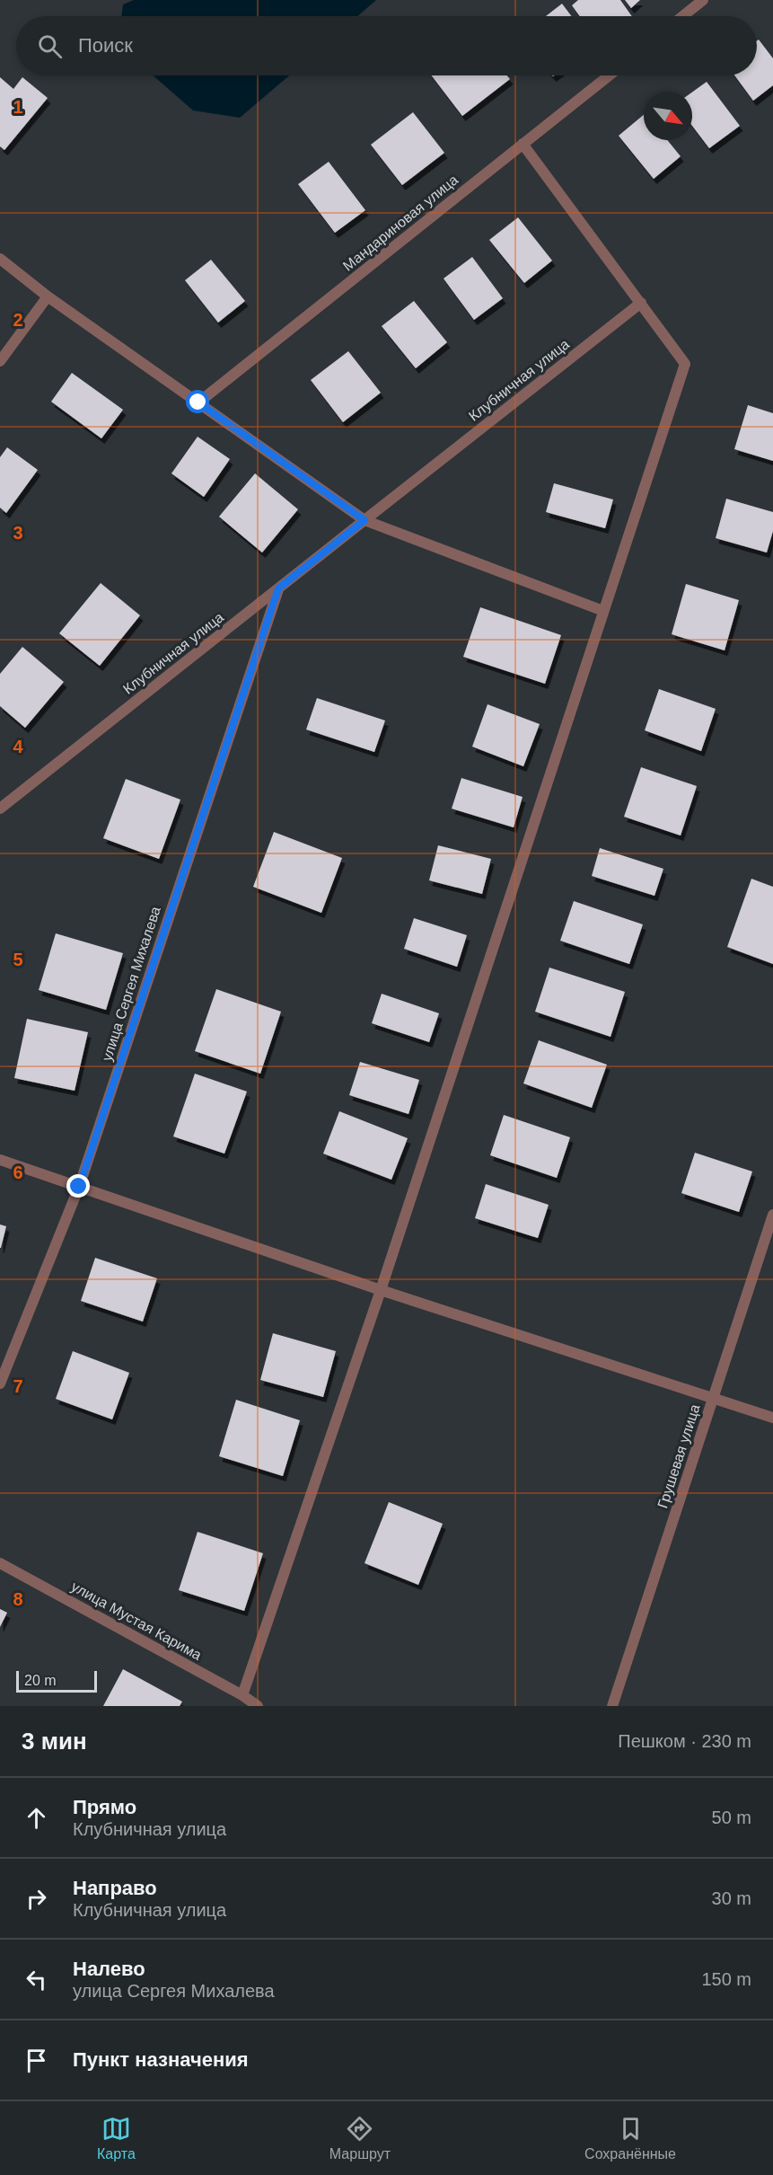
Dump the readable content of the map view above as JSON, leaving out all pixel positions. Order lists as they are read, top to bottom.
{
  "streets": {
    "street": [
      "Мандариновая улица",
      "Клубничная улица",
      "улица Сергея Михалева",
      "Грушевая улица",
      "улица Мустая Карима"
    ]
  },
  "crossings": [
    ["Клубничная улица", "улица Сергея Михалева"]
  ],
  "scale_bar": "20 m",
  "north": "bottom right",
  "page": {
    "search": "Поиск",
    "scale": "20 m",
    "heading": ["3 мин", "Пешком · 230 m"],
    "list": [
      ["Прямо", "Клубничная улица", "50 m"],
      ["Направо", "Клубничная улица", "30 m"],
      ["Налево", "улица Сергея Михалева", "150 m"],
      "Пункт назначения"
    ],
    "nav": ["Карта", "Маршрут", "Сохранённые"]
  },
  "grid": {
    "rows": [
      "1",
      "2",
      "3",
      "4",
      "5",
      "6",
      "7",
      "8"
    ]
  }
}
